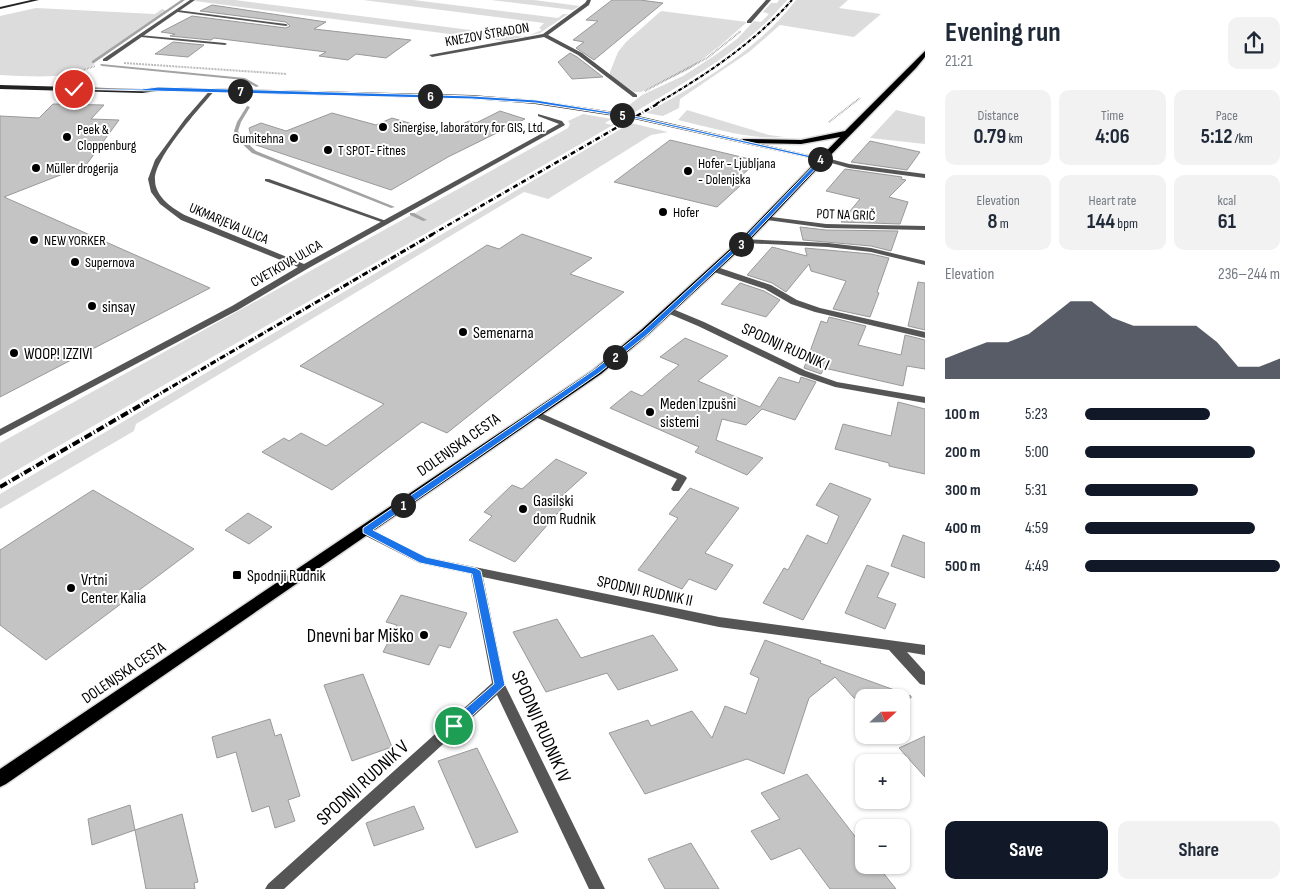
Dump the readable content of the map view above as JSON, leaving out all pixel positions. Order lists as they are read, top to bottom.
{
  "streets": {
    "main road": ["DOLENJSKA CESTA"],
    "street": [
      "KNEZOV ŠTRADON",
      "POT NA GRIČ",
      "UKMARJEVA ULICA",
      "CVETKOVA ULICA",
      "SPODNJI RUDNIK I",
      "SPODNJI RUDNIK II",
      "SPODNJI RUDNIK IV",
      "SPODNJI RUDNIK V"
    ]
  },
  "crossings": [
    ["POT NA GRIČ", "DOLENJSKA CESTA"],
    ["UKMARJEVA ULICA", "CVETKOVA ULICA"],
    ["SPODNJI RUDNIK I", "DOLENJSKA CESTA"],
    ["DOLENJSKA CESTA", "SPODNJI RUDNIK II"],
    ["SPODNJI RUDNIK II", "SPODNJI RUDNIK IV"],
    ["SPODNJI RUDNIK IV", "SPODNJI RUDNIK V"]
  ],
  "places": {
    "other": [
      "Sinergise, laboratory for GIS, Ltd.",
      "Peek & Cloppenburg",
      "Gumitehna",
      "T SPOT- Fitnes",
      "Müller drogerija",
      "Hofer - Ljubljana - Dolenjska",
      "Hofer",
      "NEW YORKER",
      "Supernova",
      "sinsay",
      "Semenarna",
      "WOOP! IZZIVI",
      "Meden Izpušni sistemi",
      "Gasilski dom Rudnik",
      "Vrtni Center Kalia",
      "Dnevni bar Miško"
    ],
    "transit": ["Spodnji Rudnik"]
  },
  "north": "right",
  "page": {
    "heading": ["Evening run", "21:21"],
    "pins": [
      "7",
      "6",
      "5",
      "4",
      "3",
      "2",
      "1"
    ],
    "stats": [
      ["Distance", "0.79 km"],
      ["Time", "4:06"],
      ["Pace", "5:12 /km"],
      ["Elevation", "8 m"],
      ["Heart rate", "144 bpm"],
      ["kcal", "61"]
    ],
    "chart": ["Elevation", "236–244 m"],
    "list": [
      {
        "name": "100 m",
        "note": "5:23"
      },
      {
        "name": "200 m",
        "note": "5:00"
      },
      {
        "name": "300 m",
        "note": "5:31"
      },
      {
        "name": "400 m",
        "note": "4:59"
      },
      {
        "name": "500 m",
        "note": "4:49"
      }
    ],
    "map_buttons": ["+", "−"],
    "buttons": ["Save", "Share"]
  }
}
